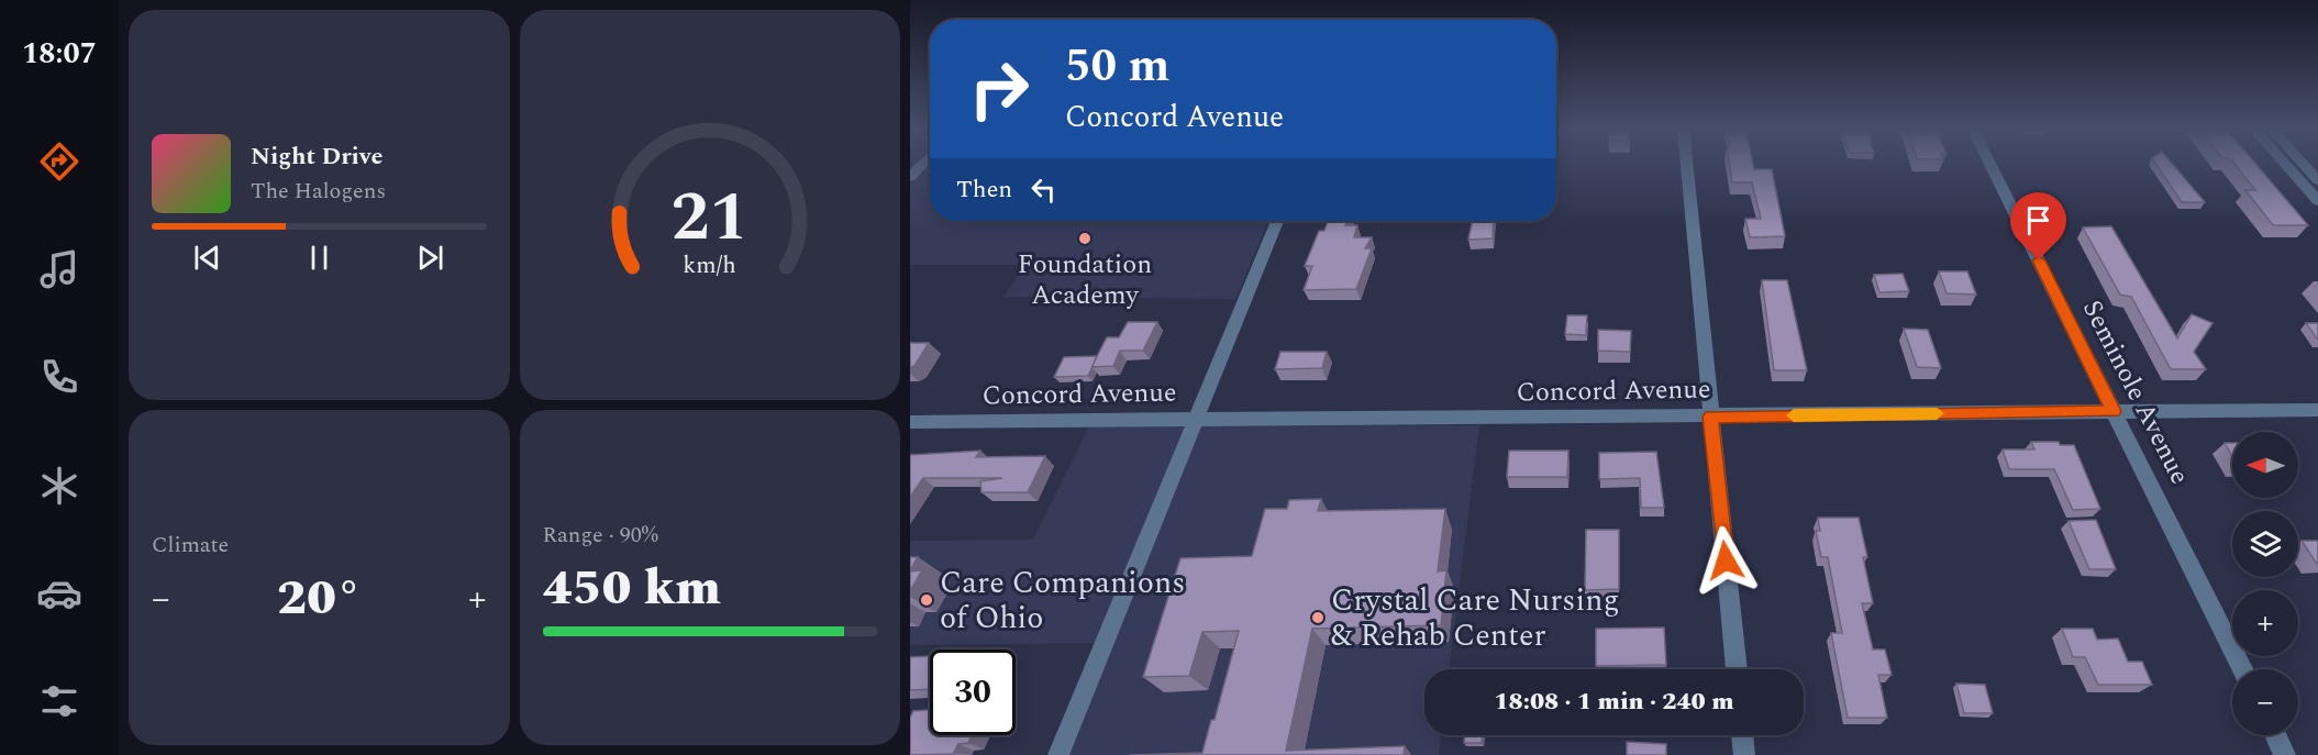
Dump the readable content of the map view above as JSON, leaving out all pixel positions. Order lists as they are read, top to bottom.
{
  "streets": {
    "street": ["Concord Avenue", "Seminole Avenue"]
  },
  "crossings": [
    ["Concord Avenue", "Seminole Avenue"]
  ],
  "places": ["Foundation Academy", "Care Companions of Ohio", "Crystal Care Nursing & Rehab Center"],
  "north": "left",
  "page": {
    "tabs": "18:07",
    "turn": ["50 m", "Concord Avenue"],
    "song": ["Night Drive", "The Halogens"],
    "then": "Then",
    "tile": [
      "Climate",
      ["Range · 90%", "450 km"]
    ],
    "map_buttons": ["+", "−"],
    "heat": ["−", "20°", "+"],
    "limit": "30",
    "trip": "18:08 · 1 min · 240 m",
    "gauge": ["21", "km/h"]
  }
}
